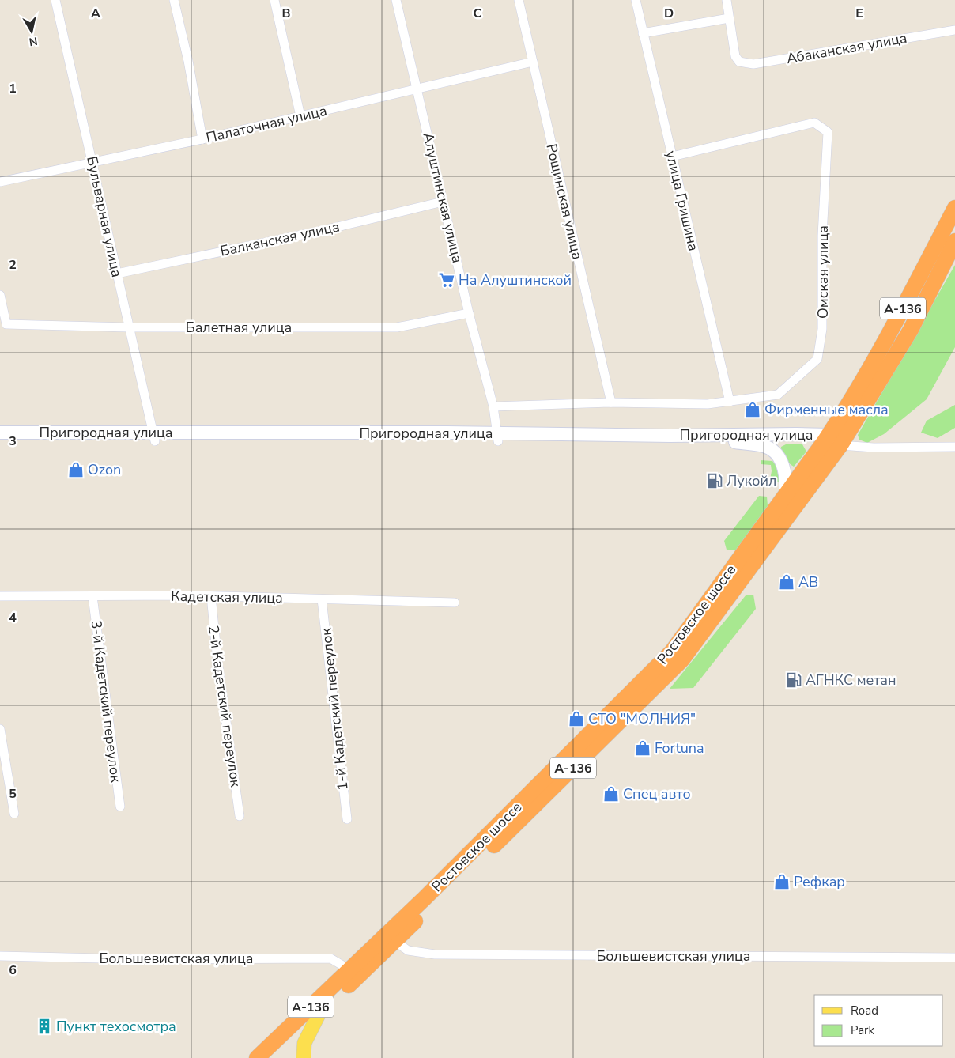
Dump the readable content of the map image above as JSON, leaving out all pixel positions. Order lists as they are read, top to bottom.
{
  "streets": {
    "highway": ["А-136", "Ростовское шоссе"],
    "street": [
      "Абаканская улица",
      "Палаточная улица",
      "Алуштинская улица",
      "улица Гришина",
      "Рощинская улица",
      "Бульварная улица",
      "Балканская улица",
      "Омская улица",
      "Балетная улица",
      "Пригородная улица",
      "Кадетская улица",
      "3-й Кадетский переулок",
      "2-й Кадетский переулок",
      "1-й Кадетский переулок",
      "Большевистская улица"
    ]
  },
  "crossings": [
    ["Палаточная улица", "Алуштинская улица"],
    ["Палаточная улица", "Рощинская улица"],
    ["Палаточная улица", "Бульварная улица"],
    ["Алуштинская улица", "Балканская улица"],
    ["Алуштинская улица", "Балетная улица"],
    ["Алуштинская улица", "Пригородная улица"],
    ["улица Гришина", "Омская улица"],
    ["улица Гришина", "Пригородная улица"],
    ["Рощинская улица", "Пригородная улица"],
    ["Бульварная улица", "Балканская улица"],
    ["Бульварная улица", "Балетная улица"],
    ["Бульварная улица", "Пригородная улица"],
    ["Омская улица", "Пригородная улица"],
    ["Пригородная улица", "Ростовское шоссе"],
    ["Кадетская улица", "3-й Кадетский переулок"],
    ["Кадетская улица", "2-й Кадетский переулок"],
    ["Кадетская улица", "1-й Кадетский переулок"],
    ["Ростовское шоссе", "Большевистская улица"]
  ],
  "places": {
    "supermarket": ["На Алуштинской"],
    "shop": [
      "Фирменные масла",
      "Ozon",
      "АВ",
      "СТО \"МОЛНИЯ\"",
      "Fortuna",
      "Спец авто",
      "Рефкар"
    ],
    "fuel station": ["Лукойл", "АГНКС метан"],
    "building": ["Пункт техосмотра"]
  },
  "legend": ["Road", "Park"],
  "north": "bottom",
  "grid": {
    "columns": [
      "A",
      "B",
      "C",
      "D",
      "E"
    ],
    "rows": [
      "1",
      "2",
      "3",
      "4",
      "5",
      "6"
    ]
  }
}
